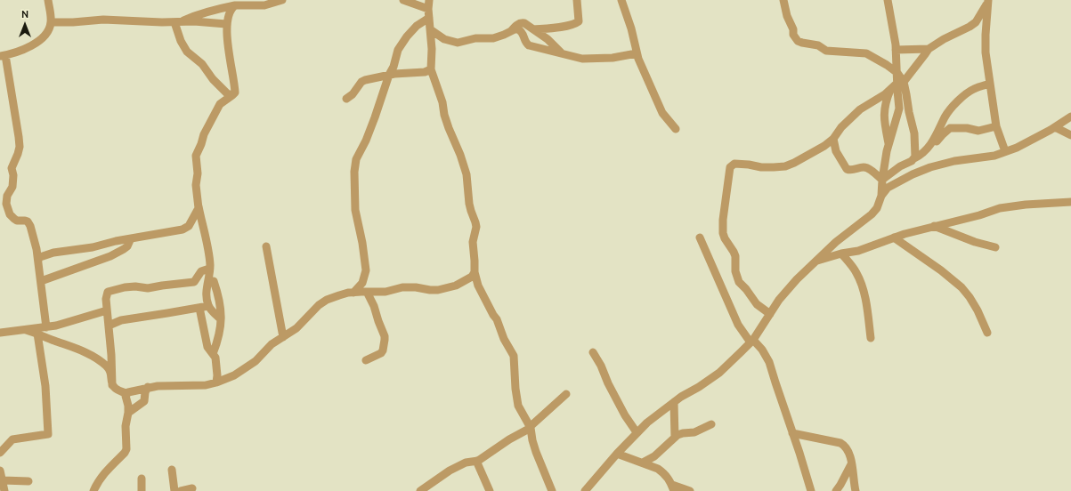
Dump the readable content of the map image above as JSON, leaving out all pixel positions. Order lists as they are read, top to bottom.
{
  "north": "top"
}
